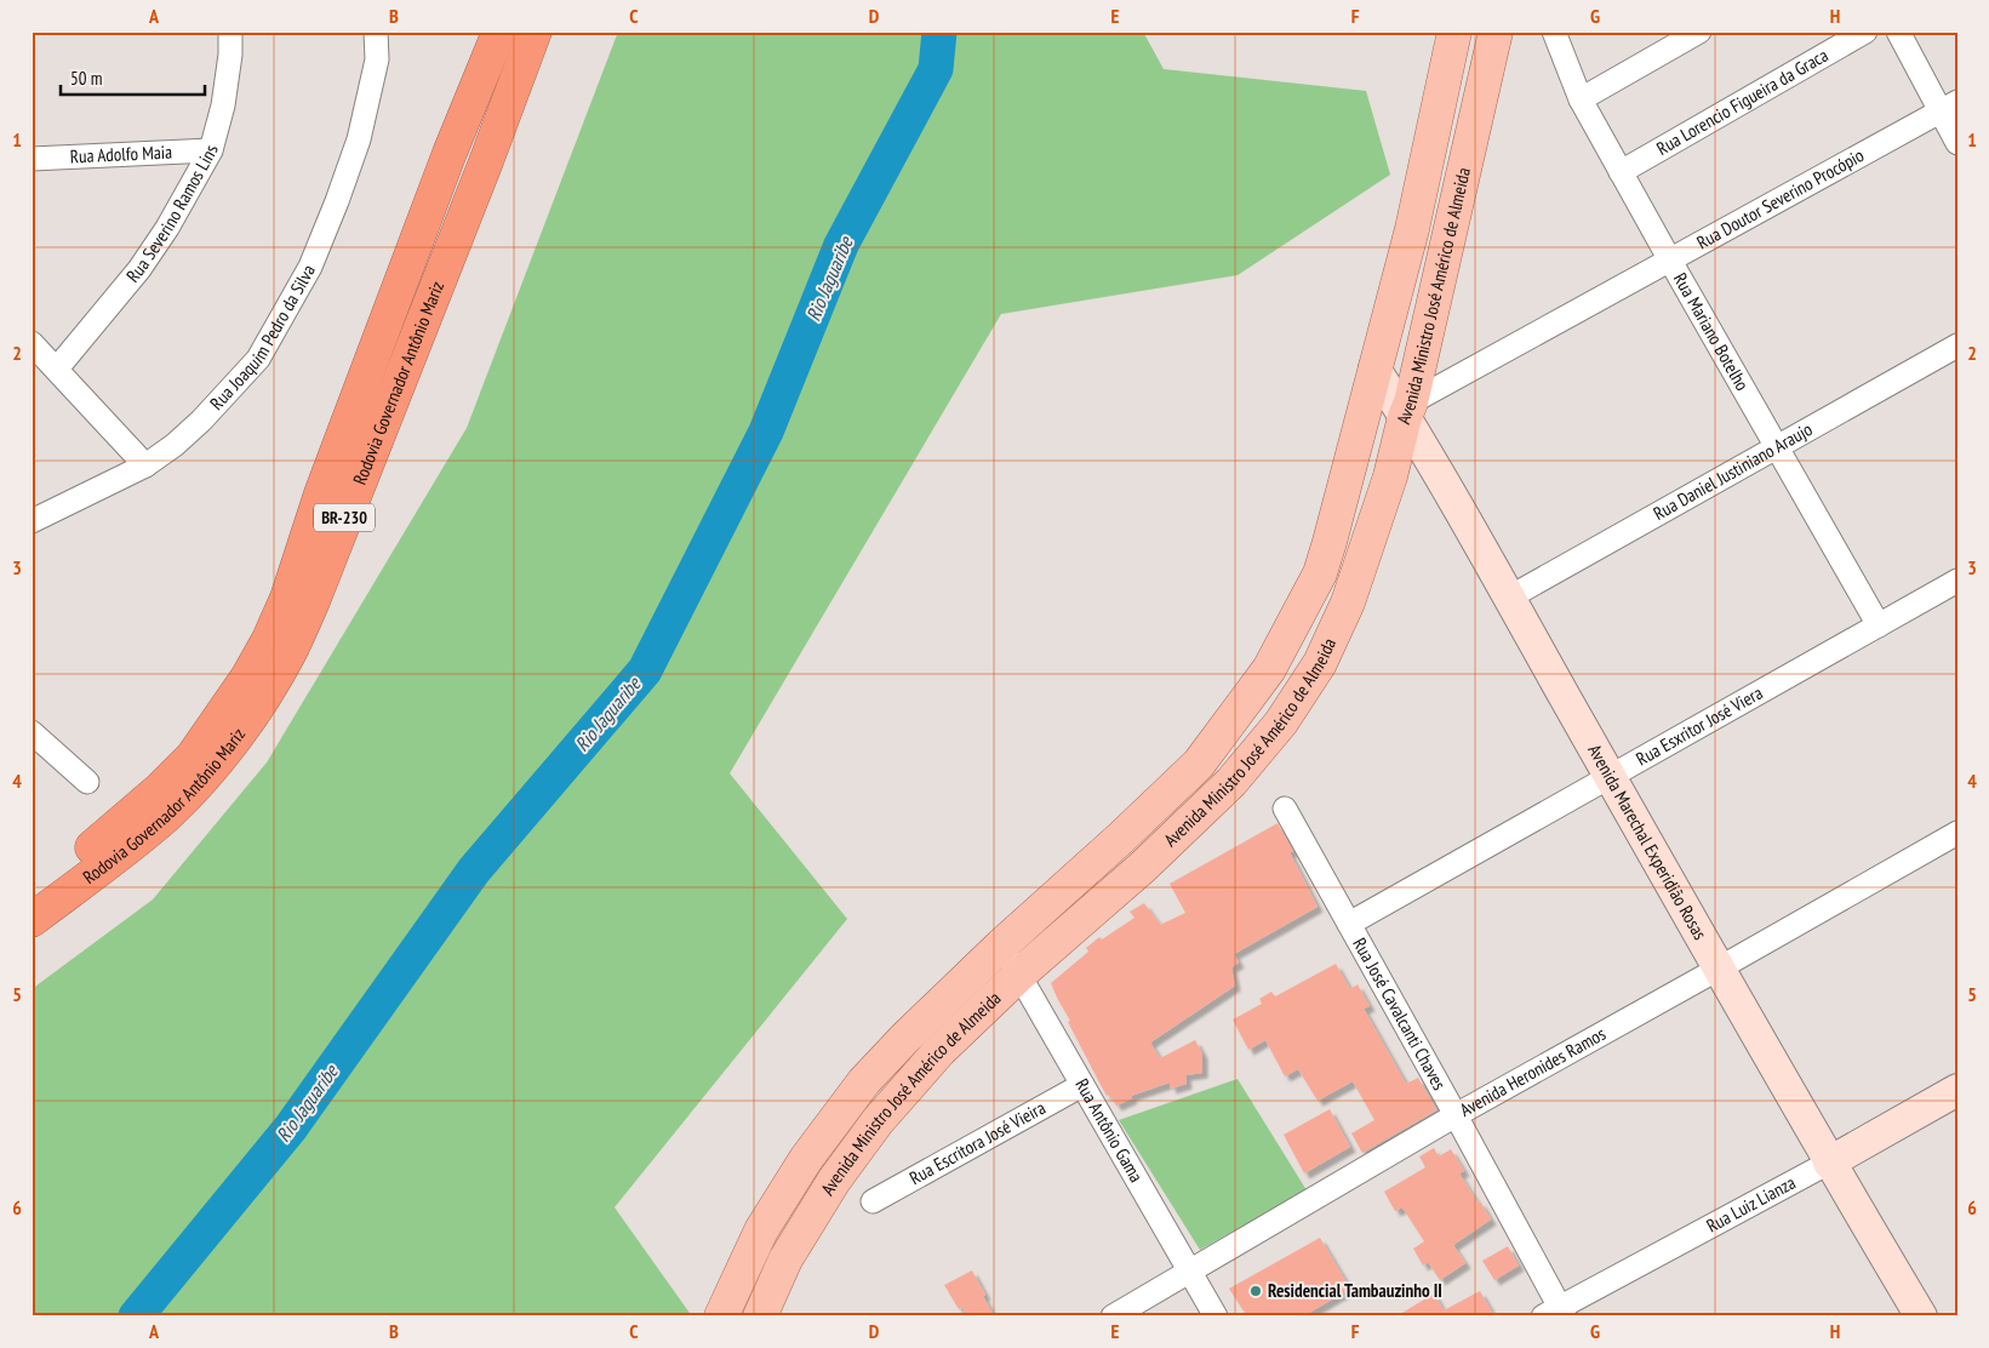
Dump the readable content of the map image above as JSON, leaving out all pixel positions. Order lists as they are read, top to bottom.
{
  "streets": {
    "highway": ["Rodovia Governador Antônio Mariz", "BR-230"],
    "main road": ["Avenida Ministro José Américo de Almeida", "Avenida Marechal Experidião Rosas", "Rua Luiz Lianza"],
    "street": [
      "Rua Lorencio Figueira da Graca",
      "Rua Adolfo Maia",
      "Rua Doutor Severino Procópio",
      "Rua Severino Ramos Lins",
      "Rua Mariano Botelho",
      "Rua Joaquim Pedro da Silva",
      "Rua Daniel Justiniano Araujo",
      "Rua Esxritor José Viera",
      "Rua José Cavalcanti Chaves",
      "Avenida Heronides Ramos",
      "Rua Antônio Gama",
      "Rua Escritora José Vieira"
    ]
  },
  "crossings": [
    ["Rua Lorencio Figueira da Graca", "Rua Mariano Botelho"],
    ["Rua Adolfo Maia", "Rua Severino Ramos Lins"],
    ["Rua Doutor Severino Procópio", "Avenida Ministro José Américo de Almeida"],
    ["Rua Doutor Severino Procópio", "Rua Mariano Botelho"],
    ["Rua Doutor Severino Procópio", "Avenida Marechal Experidião Rosas"],
    ["Avenida Ministro José Américo de Almeida", "Avenida Marechal Experidião Rosas"],
    ["Avenida Ministro José Américo de Almeida", "Rua Antônio Gama"],
    ["Rua Mariano Botelho", "Rua Daniel Justiniano Araujo"],
    ["Rua Mariano Botelho", "Rua Esxritor José Viera"],
    ["Rua Daniel Justiniano Araujo", "Avenida Marechal Experidião Rosas"],
    ["Rua Esxritor José Viera", "Avenida Marechal Experidião Rosas"],
    ["Rua Esxritor José Viera", "Rua José Cavalcanti Chaves"],
    ["Avenida Marechal Experidião Rosas", "Avenida Heronides Ramos"],
    ["Avenida Marechal Experidião Rosas", "Rua Luiz Lianza"],
    ["Rua José Cavalcanti Chaves", "Avenida Heronides Ramos"],
    ["Rua José Cavalcanti Chaves", "Rua Luiz Lianza"],
    ["Avenida Heronides Ramos", "Rua Antônio Gama"],
    ["Rua Antônio Gama", "Rua Escritora José Vieira"]
  ],
  "water": ["Rio Jaguaribe"],
  "places": ["Residencial Tambauzinho II"],
  "scale_bar": "50 m",
  "grid": {
    "columns": [
      "A",
      "B",
      "C",
      "D",
      "E",
      "F",
      "G",
      "H"
    ],
    "rows": [
      "1",
      "2",
      "3",
      "4",
      "5",
      "6"
    ]
  }
}
